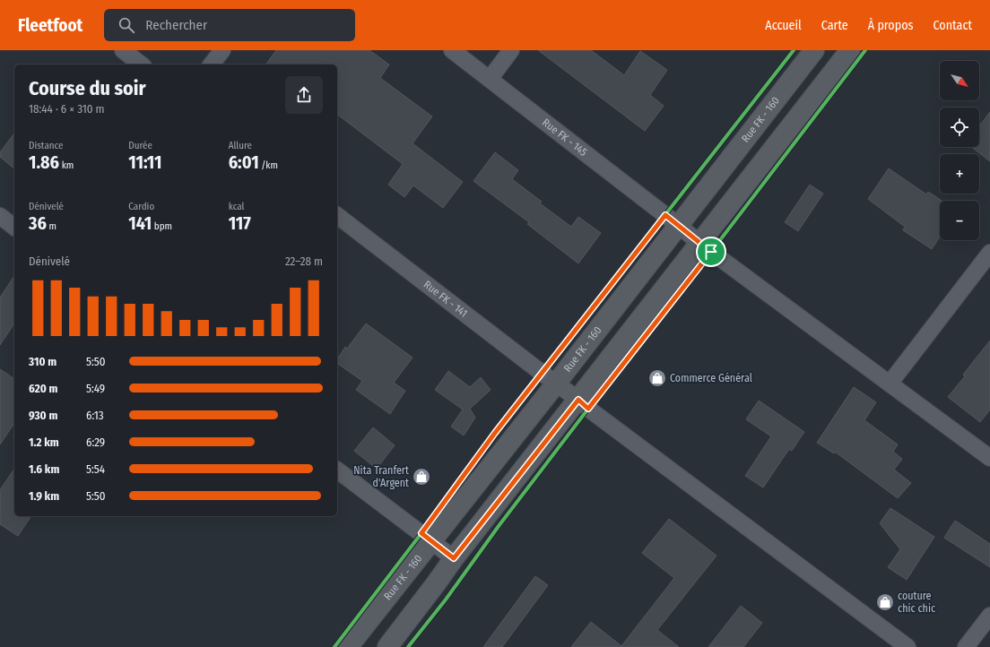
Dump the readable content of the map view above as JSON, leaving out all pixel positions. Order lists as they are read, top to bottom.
{
  "streets": {
    "main road": ["Rue FK - 160"],
    "street": ["Rue FK - 145", "Rue FK - 141"]
  },
  "crossings": [
    ["Rue FK - 160", "Rue FK - 145"],
    ["Rue FK - 160", "Rue FK - 141"]
  ],
  "places": {
    "shop": ["Commerce Général", "Nita Tranfert d'Argent", "couture chic chic"]
  },
  "north": "bottom right",
  "page": {
    "header": "Fleetfoot",
    "search": "Rechercher",
    "nav": [
      "Accueil",
      "Carte",
      "À propos",
      "Contact"
    ],
    "map_buttons": ["+", "−"],
    "heading": ["Course du soir", "18:44 · 6 × 310 m"],
    "stats": [
      ["Distance", "1.86 km"],
      ["Durée", "11:11"],
      ["Allure", "6:01 /km"],
      ["Dénivelé", "36 m"],
      ["Cardio", "141 bpm"],
      ["kcal", "117"]
    ],
    "chart": ["Dénivelé", "22–28 m"],
    "list": [
      {
        "name": "310 m",
        "note": "5:50"
      },
      {
        "name": "620 m",
        "note": "5:49"
      },
      {
        "name": "930 m",
        "note": "6:13"
      },
      {
        "name": "1.2 km",
        "note": "6:29"
      },
      {
        "name": "1.6 km",
        "note": "5:54"
      },
      {
        "name": "1.9 km",
        "note": "5:50"
      }
    ]
  }
}
